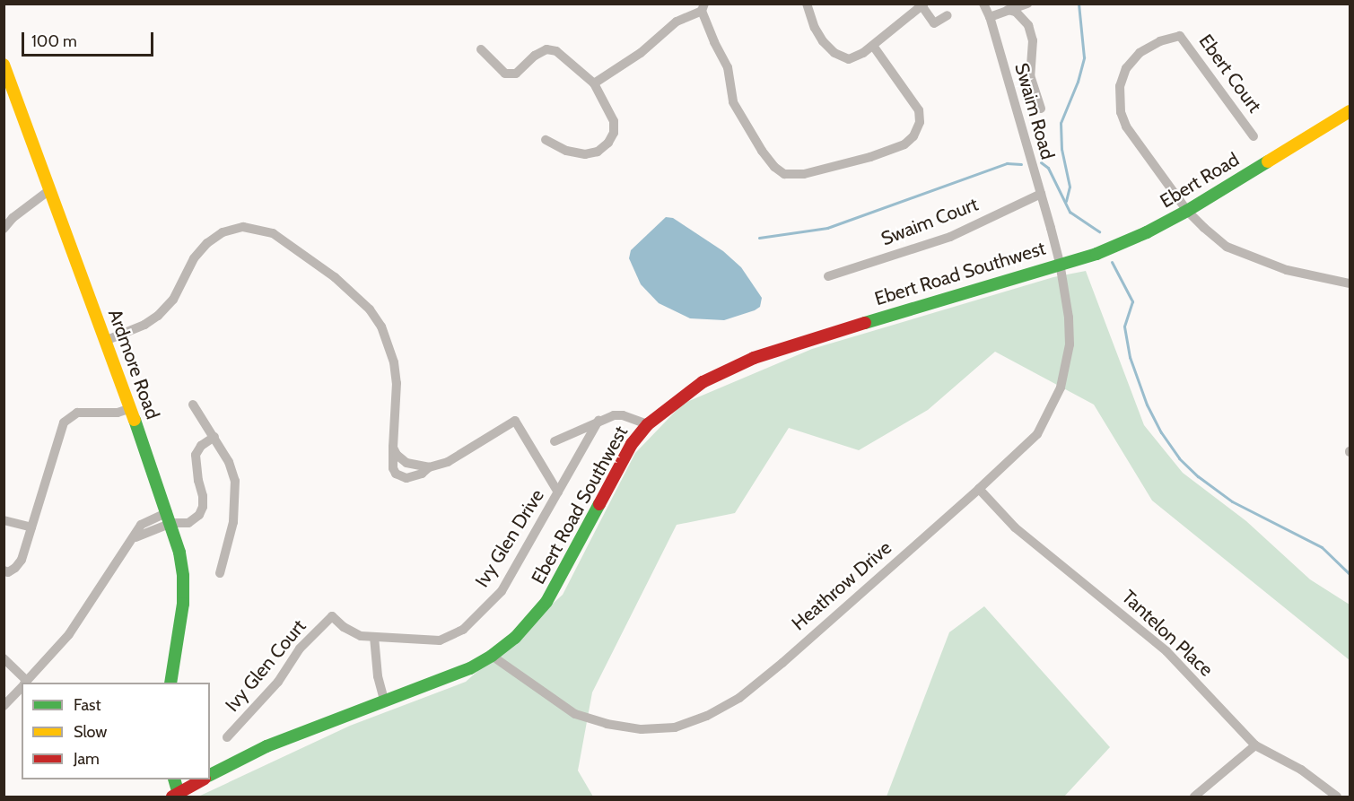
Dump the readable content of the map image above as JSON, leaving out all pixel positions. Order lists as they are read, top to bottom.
{
  "streets": {
    "main road": ["Ebert Road", "Ebert Road Southwest", "Ardmore Road"],
    "street": [
      "Ebert Court",
      "Swaim Road",
      "Swaim Court",
      "Ivy Glen Drive",
      "Heathrow Drive",
      "Tantelon Place",
      "Ivy Glen Court"
    ]
  },
  "crossings": [
    ["Ebert Court", "Ebert Road"],
    ["Swaim Road", "Ebert Road"],
    ["Swaim Road", "Swaim Court"],
    ["Swaim Road", "Ebert Road Southwest"],
    ["Swaim Road", "Heathrow Drive"],
    ["Ebert Road", "Ebert Road Southwest"],
    ["Ebert Road", "Heathrow Drive"],
    ["Ebert Road Southwest", "Heathrow Drive"],
    ["Ivy Glen Drive", "Ivy Glen Court"],
    ["Heathrow Drive", "Tantelon Place"]
  ],
  "legend": ["Fast", "Slow", "Jam"],
  "scale_bar": "100 m"
}
